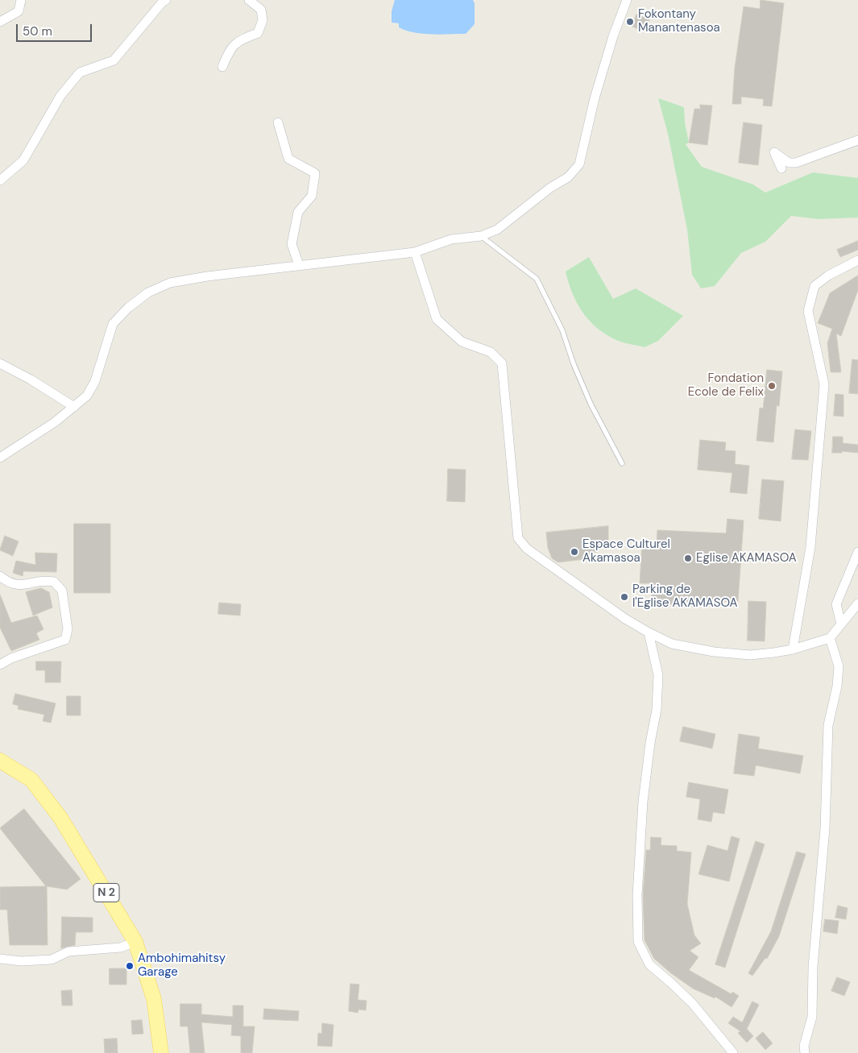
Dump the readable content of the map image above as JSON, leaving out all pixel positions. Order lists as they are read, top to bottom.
{
  "streets": {
    "main road": ["N 2"]
  },
  "places": [
    "Fokontany Manantenasoa",
    "Fondation Ecole de Felix",
    "Espace Culturel Akamasoa",
    "Eglise AKAMASOA",
    "Parking de l'Eglise AKAMASOA",
    "Ambohimahitsy Garage"
  ],
  "scale_bar": "50 m"
}
